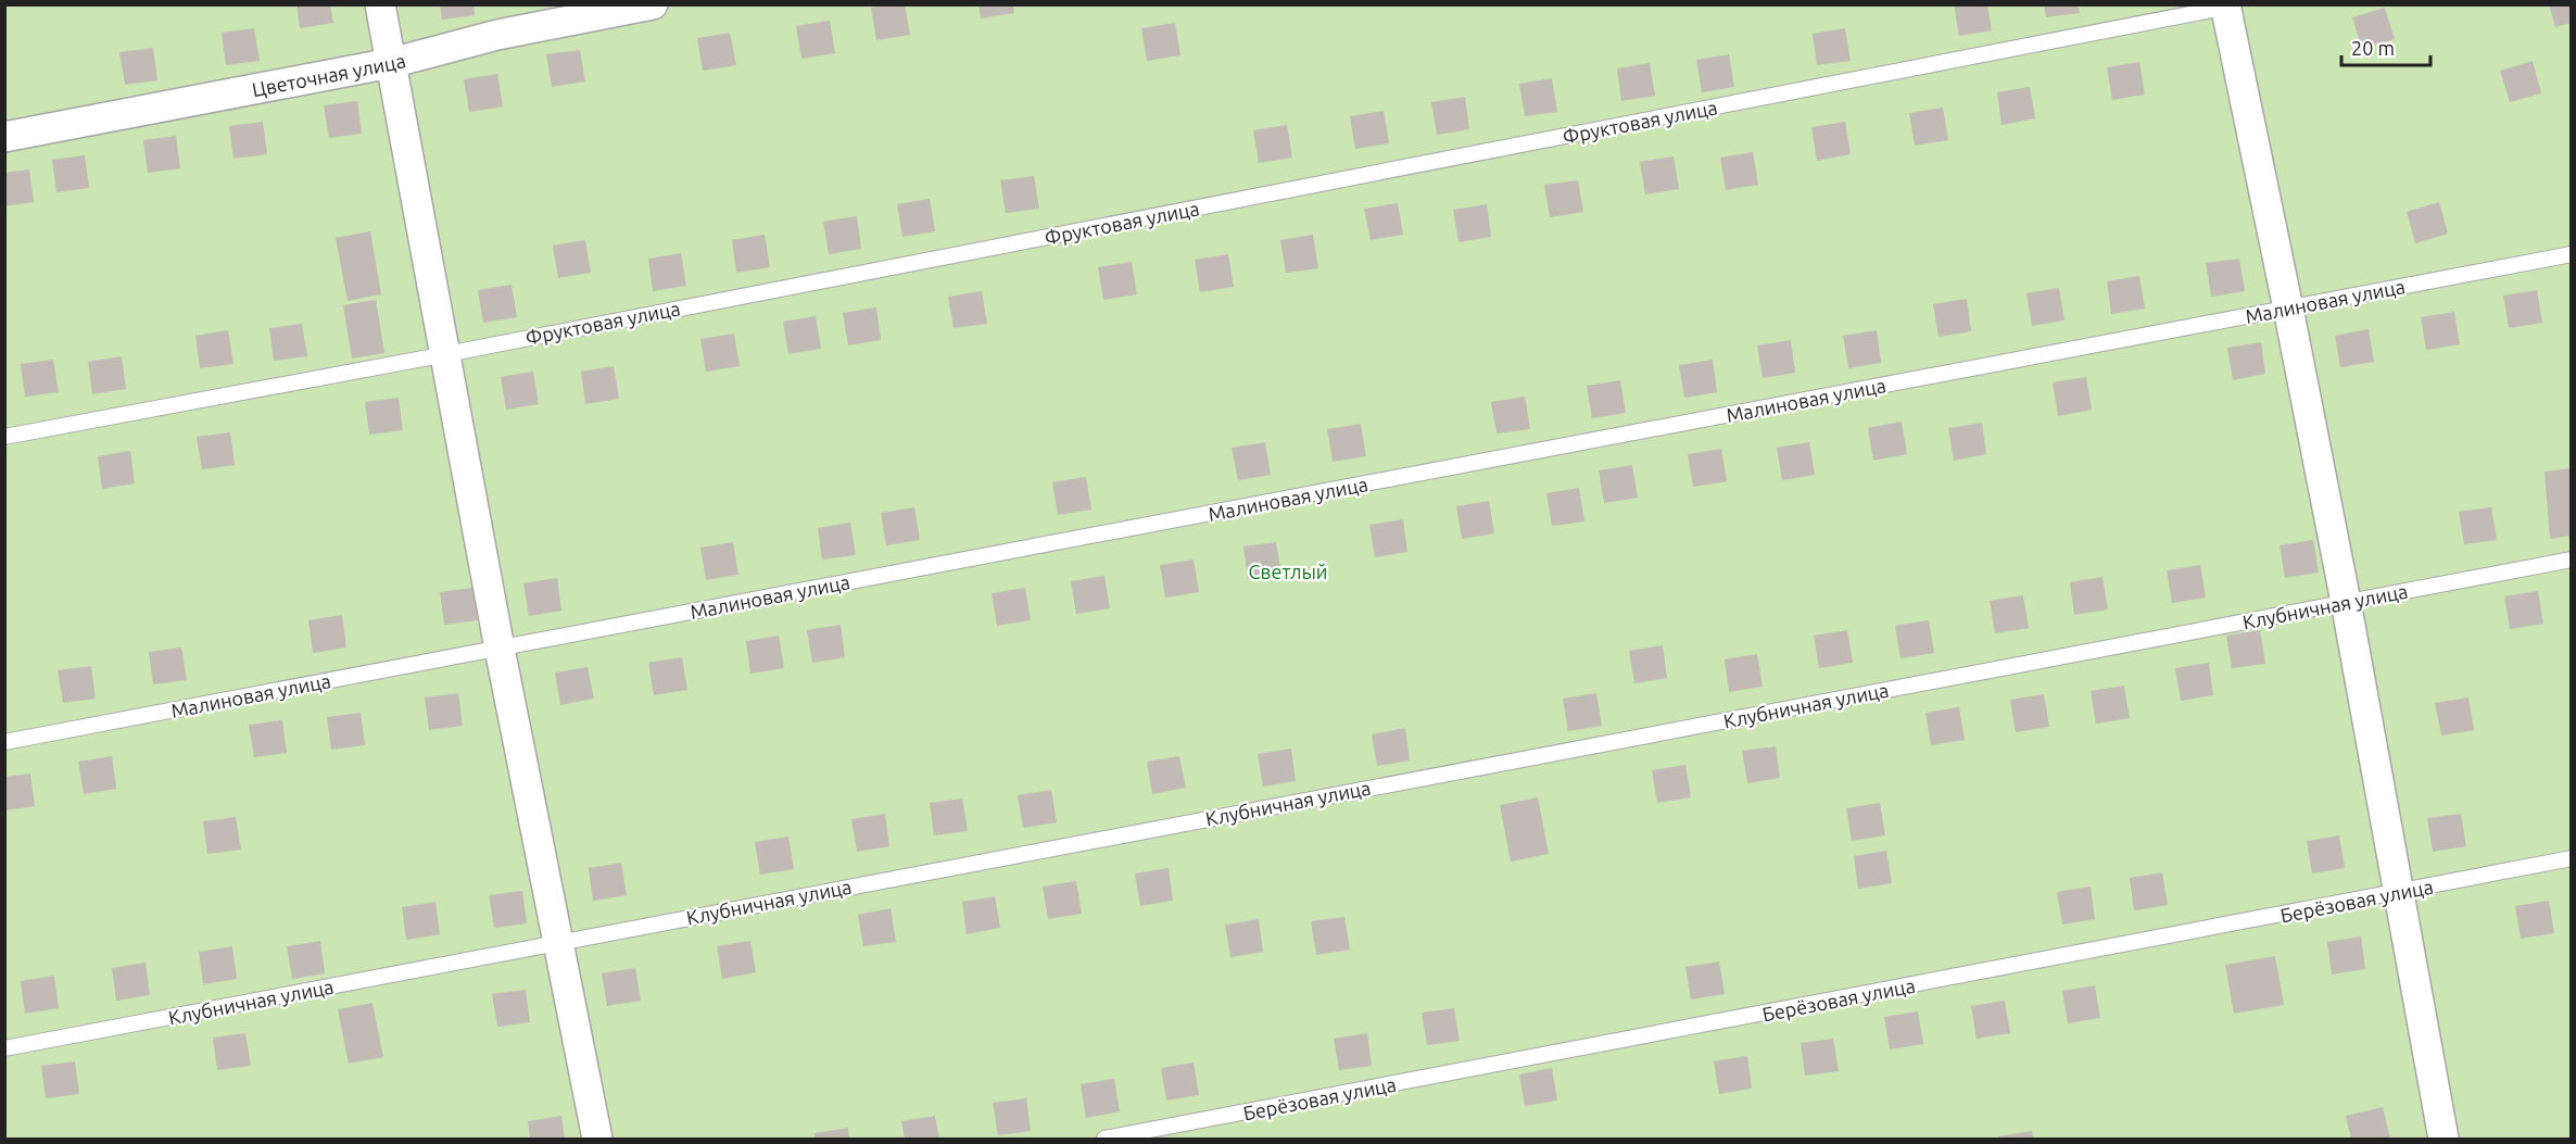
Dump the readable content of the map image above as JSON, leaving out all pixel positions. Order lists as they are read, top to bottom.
{
  "streets": {
    "street": ["Цветочная улица"],
    "lane": [
      "Фруктовая улица",
      "Малиновая улица",
      "Клубничная улица",
      "Берёзовая улица"
    ]
  },
  "parks": ["Светлый"],
  "scale_bar": "20 m"
}
